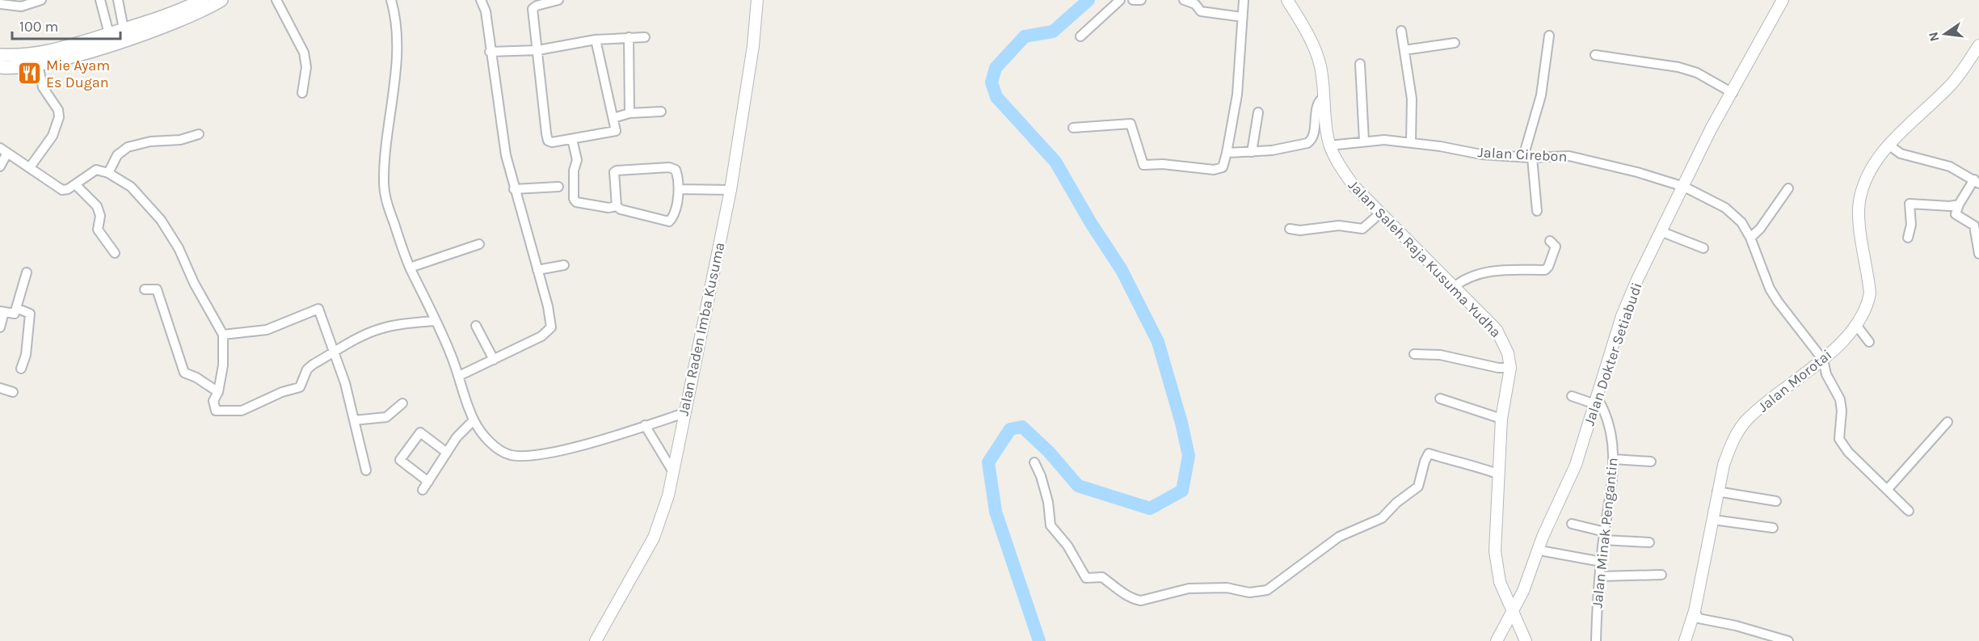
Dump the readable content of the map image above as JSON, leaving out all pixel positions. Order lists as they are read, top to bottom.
{
  "streets": {
    "street": [
      "Jalan Cirebon",
      "Jalan Saleh Raja Kusuma Yudha",
      "Jalan Raden Imba Kusuma",
      "Jalan Dokter Setiabudi",
      "Jalan Morotai",
      "Jalan Minak Pengantin"
    ]
  },
  "crossings": [
    ["Jalan Cirebon", "Jalan Saleh Raja Kusuma Yudha"],
    ["Jalan Cirebon", "Jalan Dokter Setiabudi"],
    ["Jalan Cirebon", "Jalan Morotai"],
    ["Jalan Saleh Raja Kusuma Yudha", "Jalan Dokter Setiabudi"],
    ["Jalan Dokter Setiabudi", "Jalan Minak Pengantin"]
  ],
  "places": {
    "restaurant": ["Mie Ayam Es Dugan"]
  },
  "scale_bar": "100 m",
  "north": "left"
}
